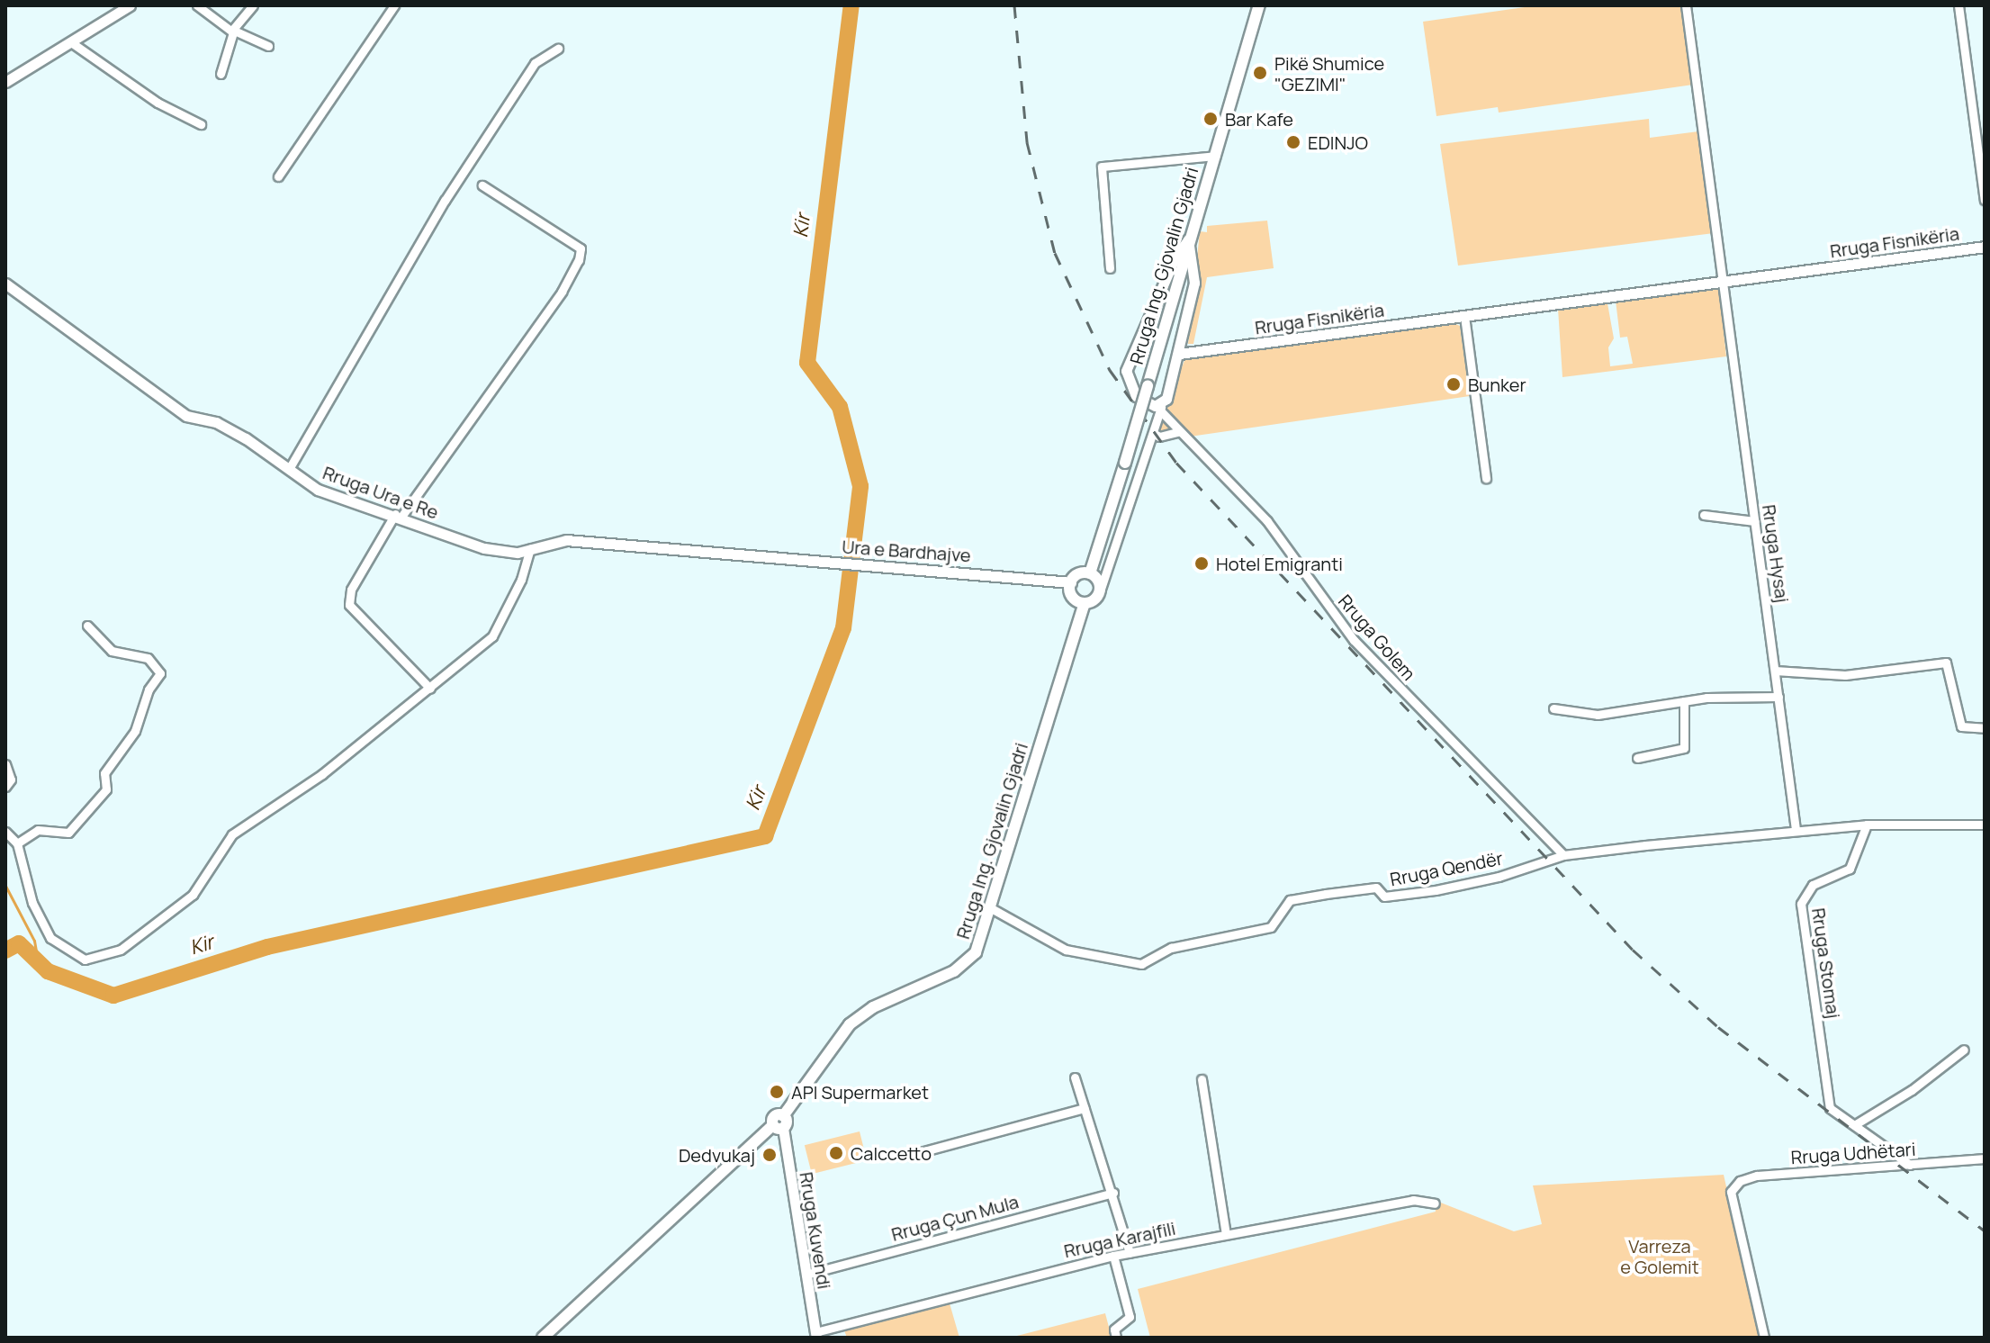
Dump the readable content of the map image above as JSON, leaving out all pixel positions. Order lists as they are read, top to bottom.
{
  "streets": {
    "main road": ["Rruga Ing. Gjovalin Gjadri"],
    "street": [
      "Rruga Fisnikëria",
      "Rruga Ura e Re",
      "Ura e Bardhajve",
      "Rruga Hysaj",
      "Rruga Golem",
      "Rruga Qendër",
      "Rruga Stomaj",
      "Rruga Udhëtari",
      "Rruga Çun Mula",
      "Rruga Kuvendi",
      "Rruga Karajfili"
    ]
  },
  "crossings": [
    ["Rruga Fisnikëria", "Rruga Hysaj"],
    ["Rruga Ing. Gjovalin Gjadri", "Ura e Bardhajve"],
    ["Rruga Ing. Gjovalin Gjadri", "Rruga Qendër"],
    ["Rruga Ing. Gjovalin Gjadri", "Rruga Kuvendi"],
    ["Rruga Ura e Re", "Ura e Bardhajve"],
    ["Rruga Hysaj", "Rruga Qendër"],
    ["Rruga Golem", "Rruga Qendër"],
    ["Rruga Qendër", "Rruga Stomaj"],
    ["Rruga Stomaj", "Rruga Udhëtari"],
    ["Rruga Çun Mula", "Rruga Kuvendi"],
    ["Rruga Kuvendi", "Rruga Karajfili"]
  ],
  "water": ["Kir"],
  "parks": ["Varreza e Golemit"],
  "places": [
    "Pikë Shumice \"GEZIMI\"",
    "Bar Kafe",
    "EDINJO",
    "Bunker",
    "Hotel Emigranti",
    "API Supermarket",
    "Calccetto",
    "Dedvukaj"
  ]
}
